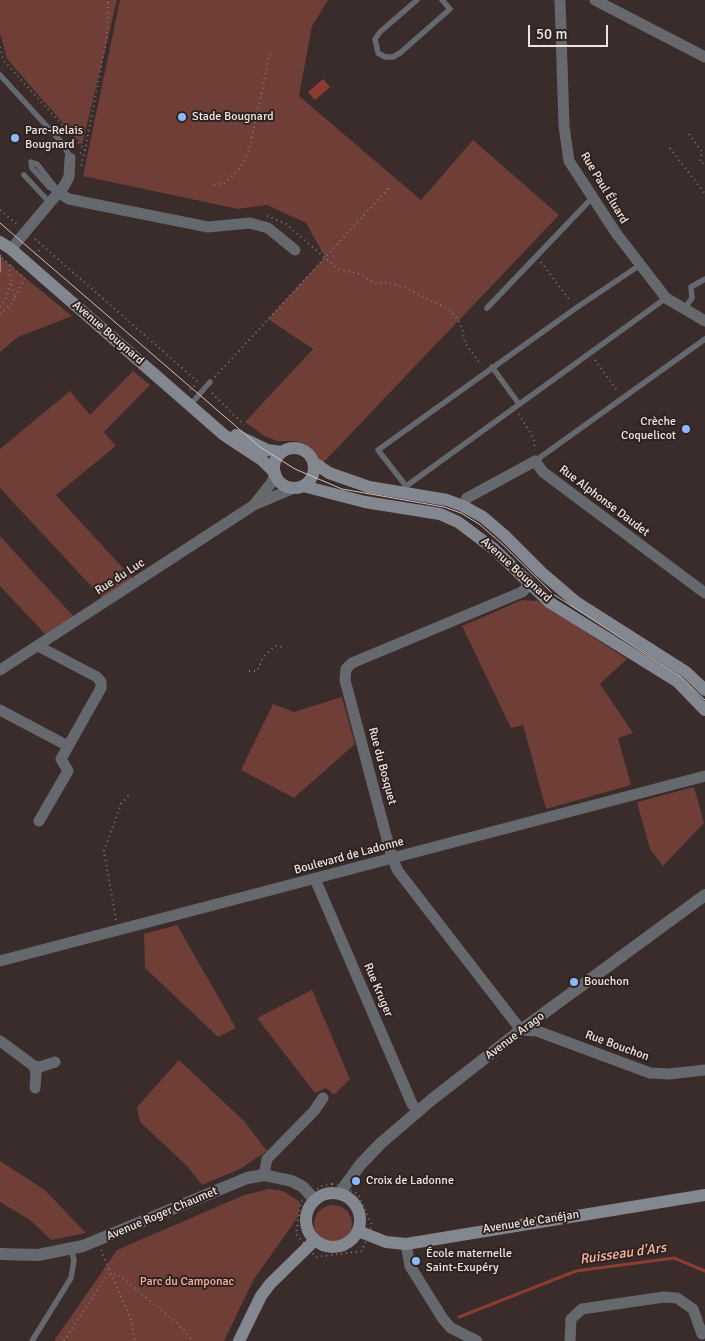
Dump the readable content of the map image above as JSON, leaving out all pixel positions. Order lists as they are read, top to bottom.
{
  "streets": {
    "main road": ["Avenue Bougnard", "Avenue de Canéjan"],
    "street": [
      "Rue Paul Éluard",
      "Rue Alphonse Daudet",
      "Rue du Luc",
      "Rue du Bosquet",
      "Boulevard de Ladonne",
      "Rue Kruger",
      "Avenue Arago",
      "Rue Bouchon",
      "Avenue Roger Chaumet"
    ]
  },
  "crossings": [
    ["Avenue Bougnard", "Rue du Luc"],
    ["Avenue Bougnard", "Rue du Bosquet"],
    ["Rue du Bosquet", "Boulevard de Ladonne"],
    ["Rue du Bosquet", "Avenue Arago"],
    ["Rue du Bosquet", "Rue Bouchon"],
    ["Boulevard de Ladonne", "Rue Kruger"],
    ["Rue Kruger", "Avenue Arago"],
    ["Avenue Arago", "Rue Bouchon"],
    ["Avenue Arago", "Avenue Roger Chaumet"],
    ["Avenue Arago", "Avenue de Canéjan"],
    ["Avenue Roger Chaumet", "Avenue de Canéjan"]
  ],
  "water": ["Ruisseau d'Ars"],
  "parks": ["Parc du Camponac"],
  "places": [
    "Stade Bougnard",
    "Parc-Relais Bougnard",
    "Crèche Coquelicot",
    "Bouchon",
    "Croix de Ladonne",
    "École maternelle Saint-Exupéry"
  ],
  "scale_bar": "50 m"
}
